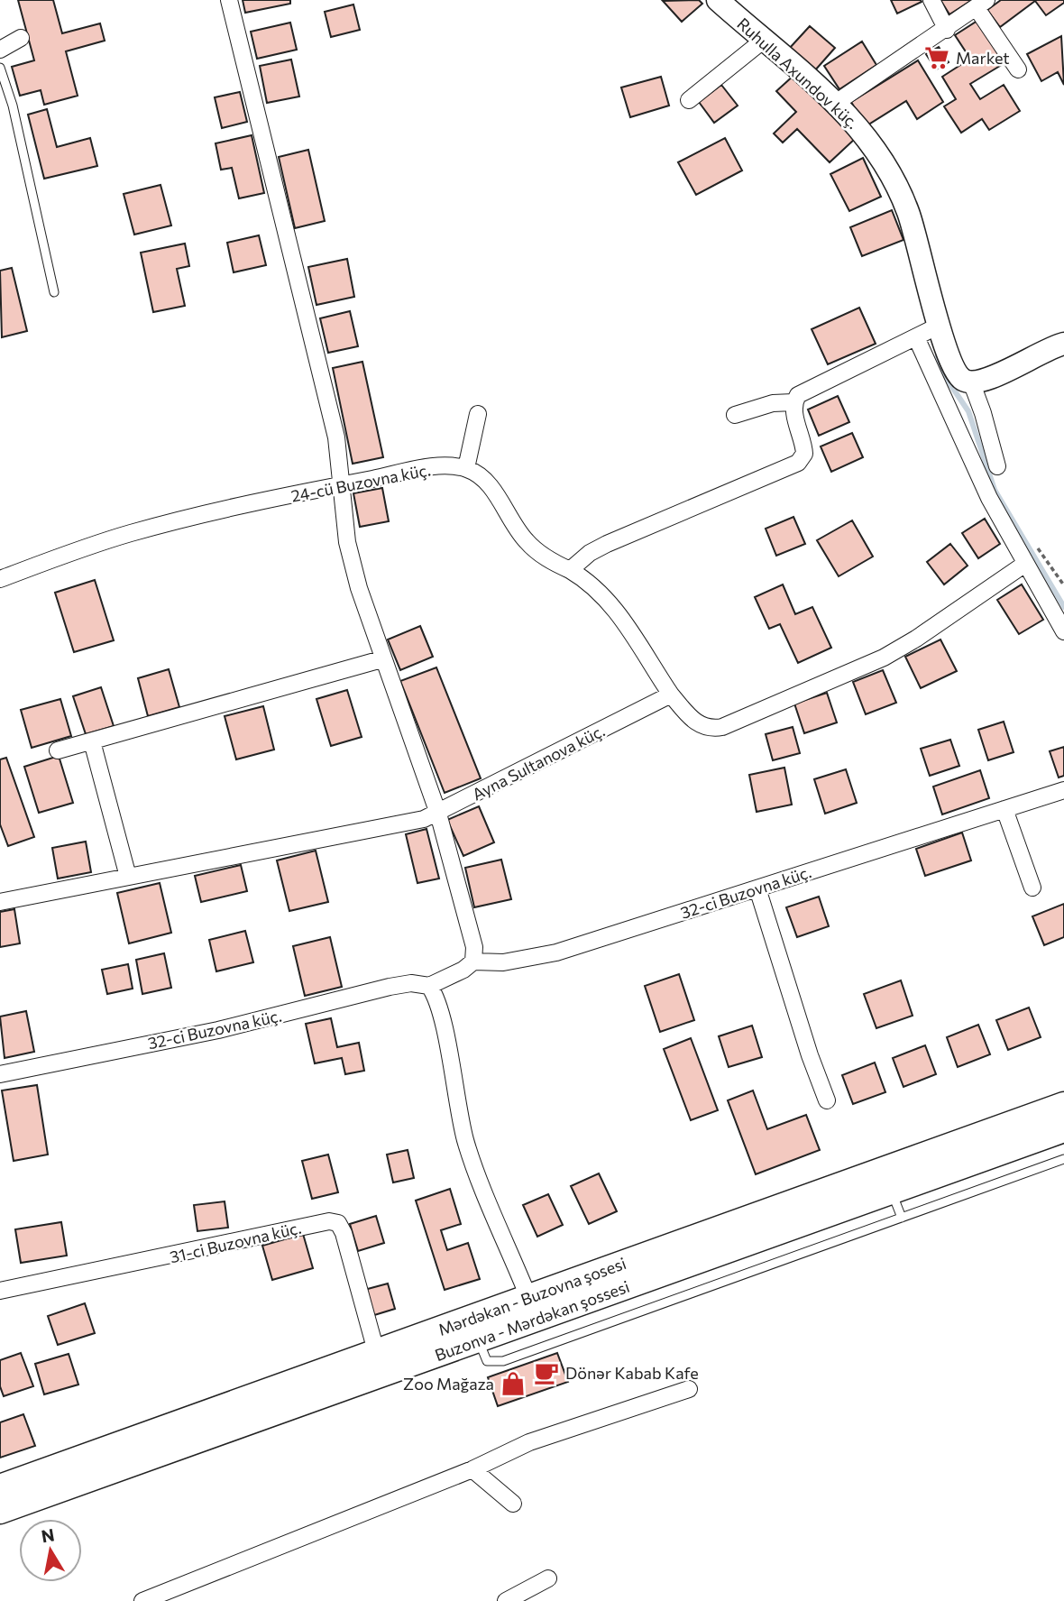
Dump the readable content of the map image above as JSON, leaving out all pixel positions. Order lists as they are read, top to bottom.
{
  "streets": {
    "main road": ["Mərdəkan - Buzovna şosesi", "Buzonva - Mərdəkan şossesi"],
    "street": [
      "Ruhulla Axundov küç.",
      "24-cü Buzovna küç.",
      "Ayna Sultanova küç.",
      "32-ci Buzovna küç.",
      "31-ci Buzovna küç."
    ]
  },
  "crossings": [
    ["31-ci Buzovna küç.", "Mərdəkan - Buzovna şosesi"]
  ],
  "places": {
    "supermarket": ["Market"],
    "cafe": ["Dönər Kabab Kafe"],
    "shop": ["Zoo Mağaza"]
  },
  "north": "top"
}
